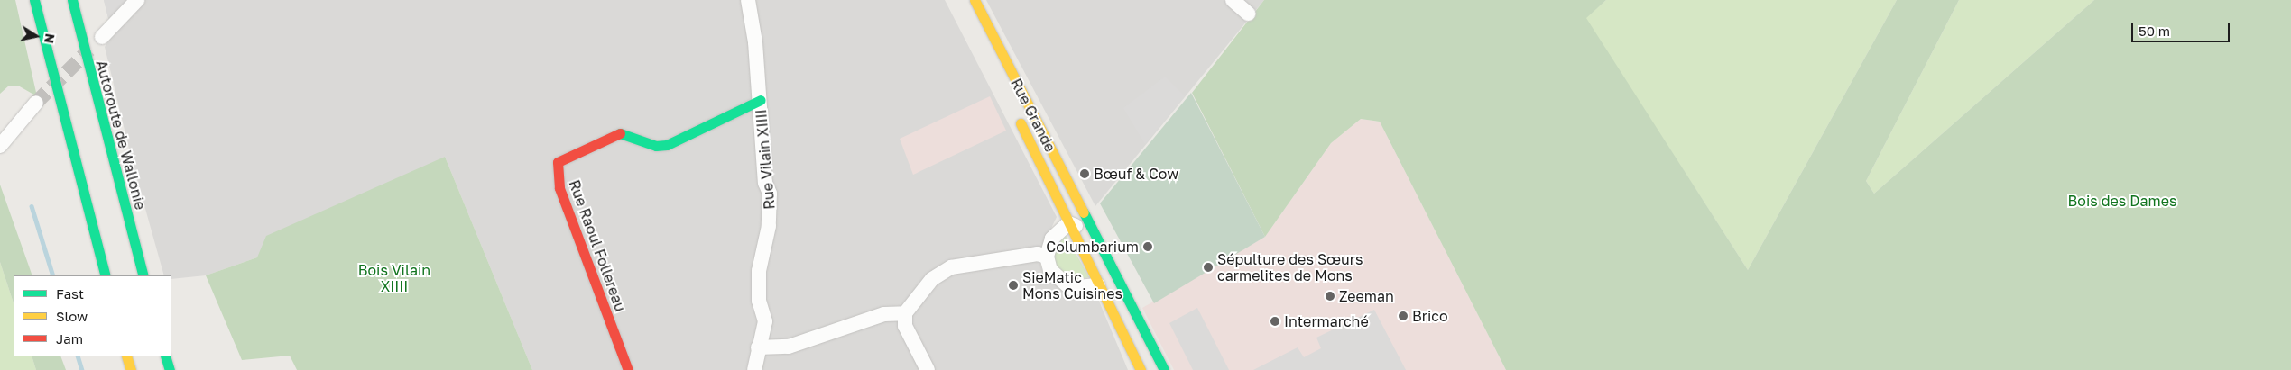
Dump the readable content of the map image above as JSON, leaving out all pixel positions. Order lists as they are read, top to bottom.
{
  "streets": {
    "main road": ["Rue Grande", "Autoroute de Wallonie", "Rue Raoul Follereau"],
    "street": ["Rue Vilain XIIII"]
  },
  "crossings": [
    ["Rue Vilain XIIII", "Rue Raoul Follereau"]
  ],
  "parks": ["Bois des Dames", "Bois Vilain XIIII"],
  "places": [
    "Bœuf & Cow",
    "Columbarium",
    "Sépulture des Sœurs carmelites de Mons",
    "SieMatic Mons Cuisines",
    "Zeeman",
    "Brico",
    "Intermarché"
  ],
  "legend": ["Fast", "Slow", "Jam"],
  "scale_bar": "50 m",
  "north": "right"
}
